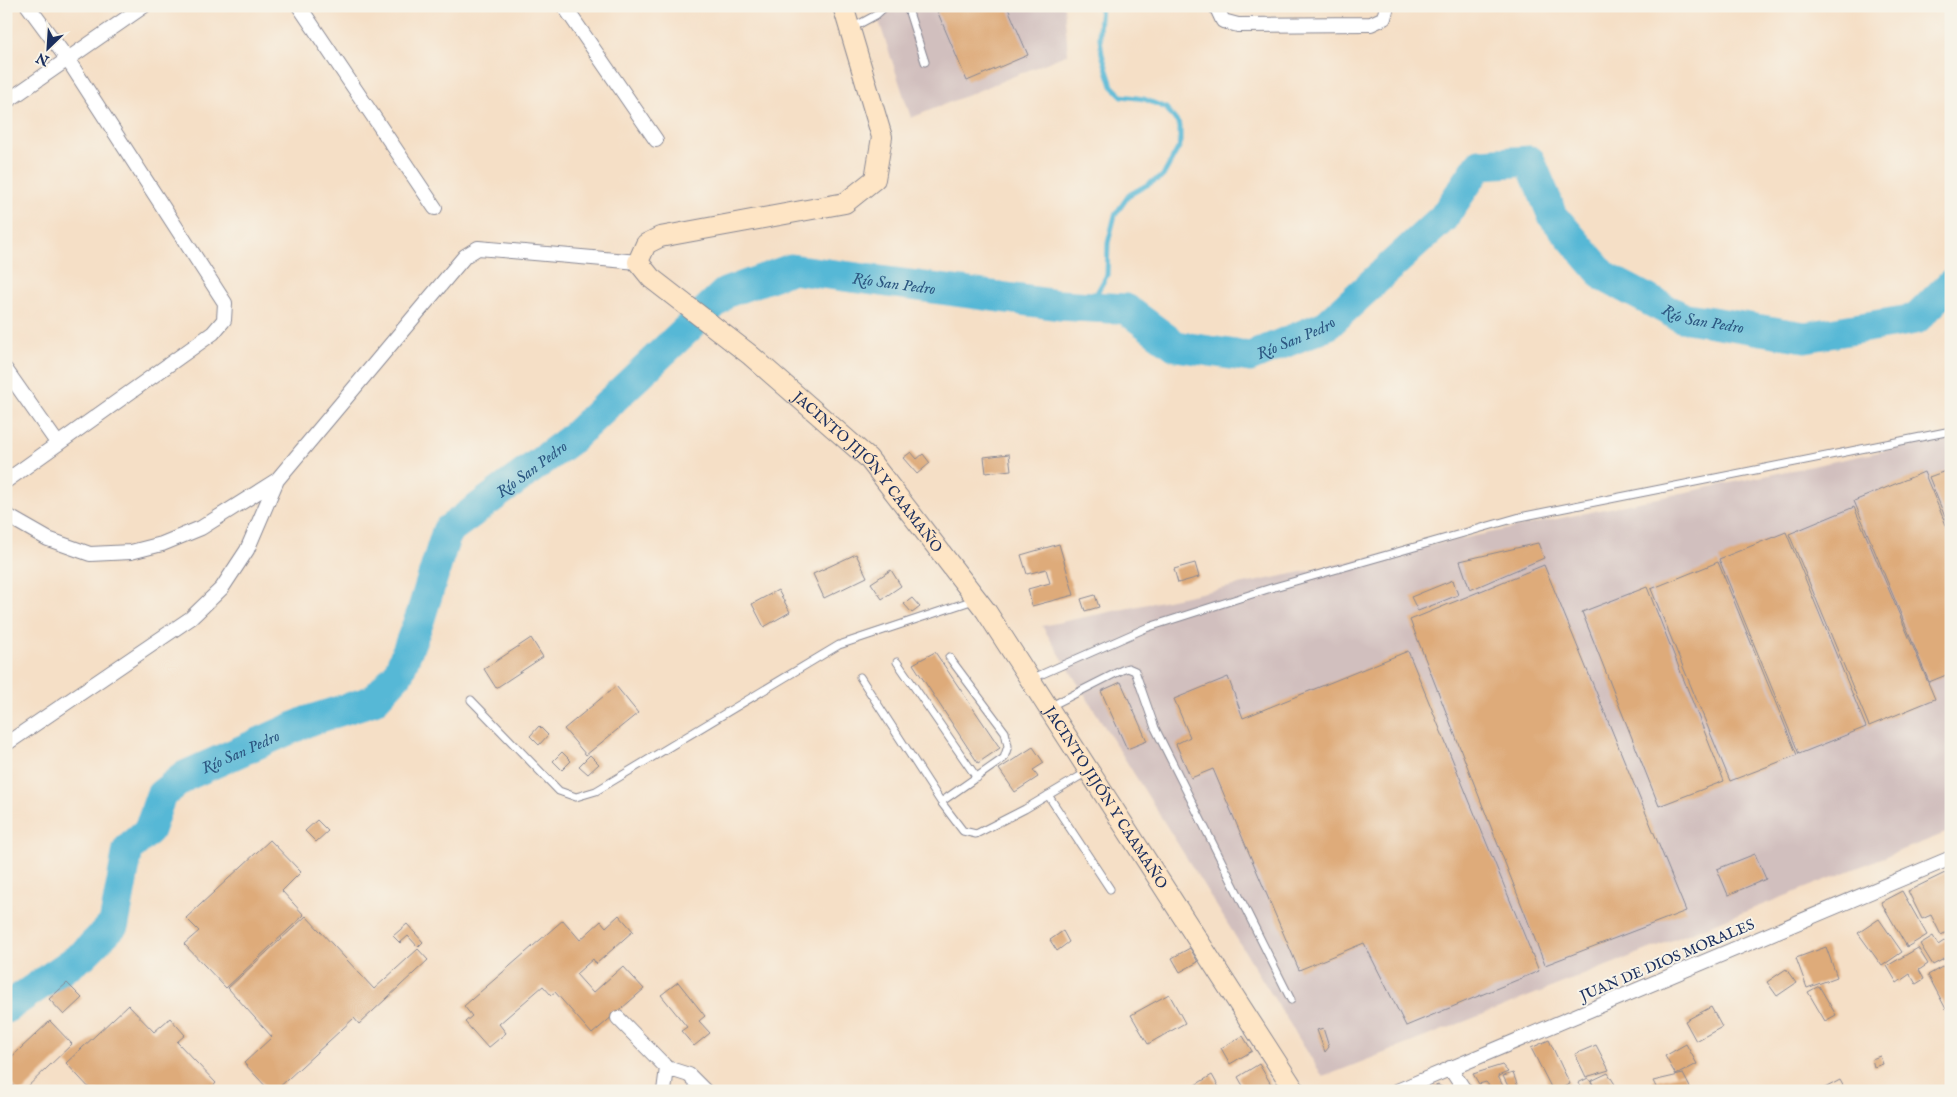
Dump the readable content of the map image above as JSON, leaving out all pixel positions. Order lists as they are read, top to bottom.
{
  "streets": {
    "street": ["JACINTO JIJÓN Y CAAMAÑO", "JUAN DE DIOS MORALES"]
  },
  "water": ["Río San Pedro"],
  "north": "bottom left"
}
